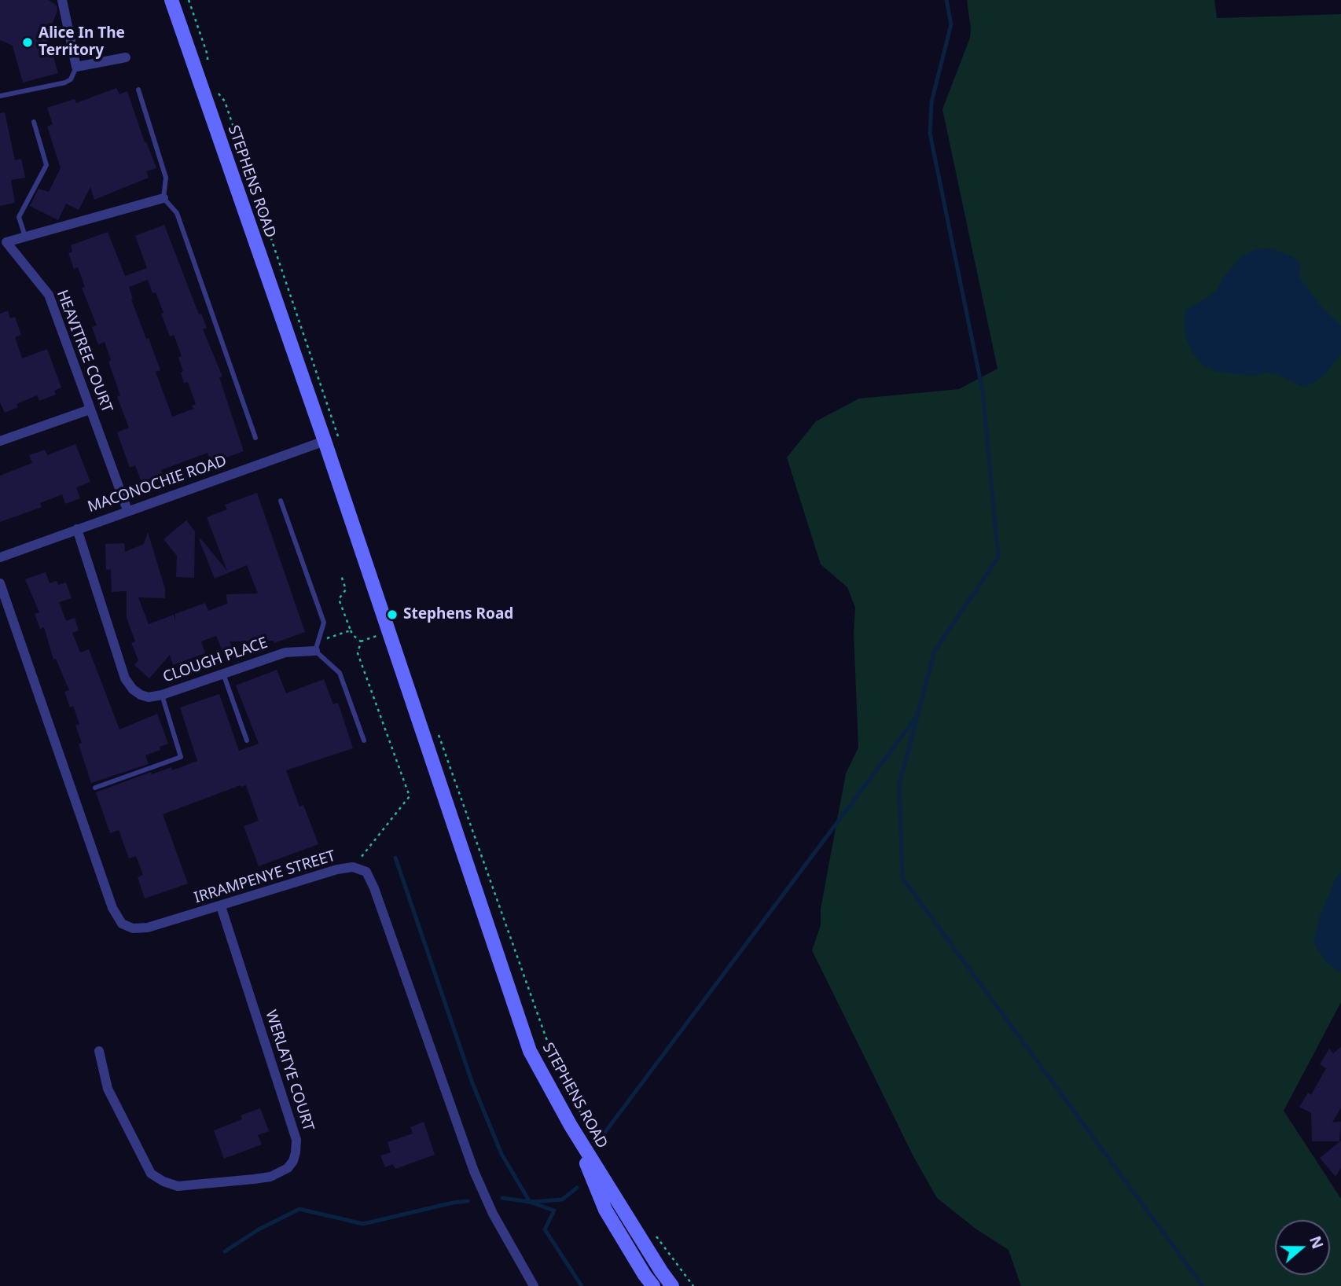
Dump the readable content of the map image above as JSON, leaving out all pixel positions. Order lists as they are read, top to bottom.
{
  "streets": {
    "street": [
      "STEPHENS ROAD",
      "HEAVITREE COURT",
      "MACONOCHIE ROAD",
      "CLOUGH PLACE",
      "IRRAMPENYE STREET",
      "WERLATYE COURT"
    ]
  },
  "crossings": [
    ["STEPHENS ROAD", "MACONOCHIE ROAD"],
    ["HEAVITREE COURT", "MACONOCHIE ROAD"],
    ["MACONOCHIE ROAD", "CLOUGH PLACE"],
    ["IRRAMPENYE STREET", "WERLATYE COURT"]
  ],
  "places": ["Alice In The Territory", "Stephens Road"],
  "north": "right"
}
